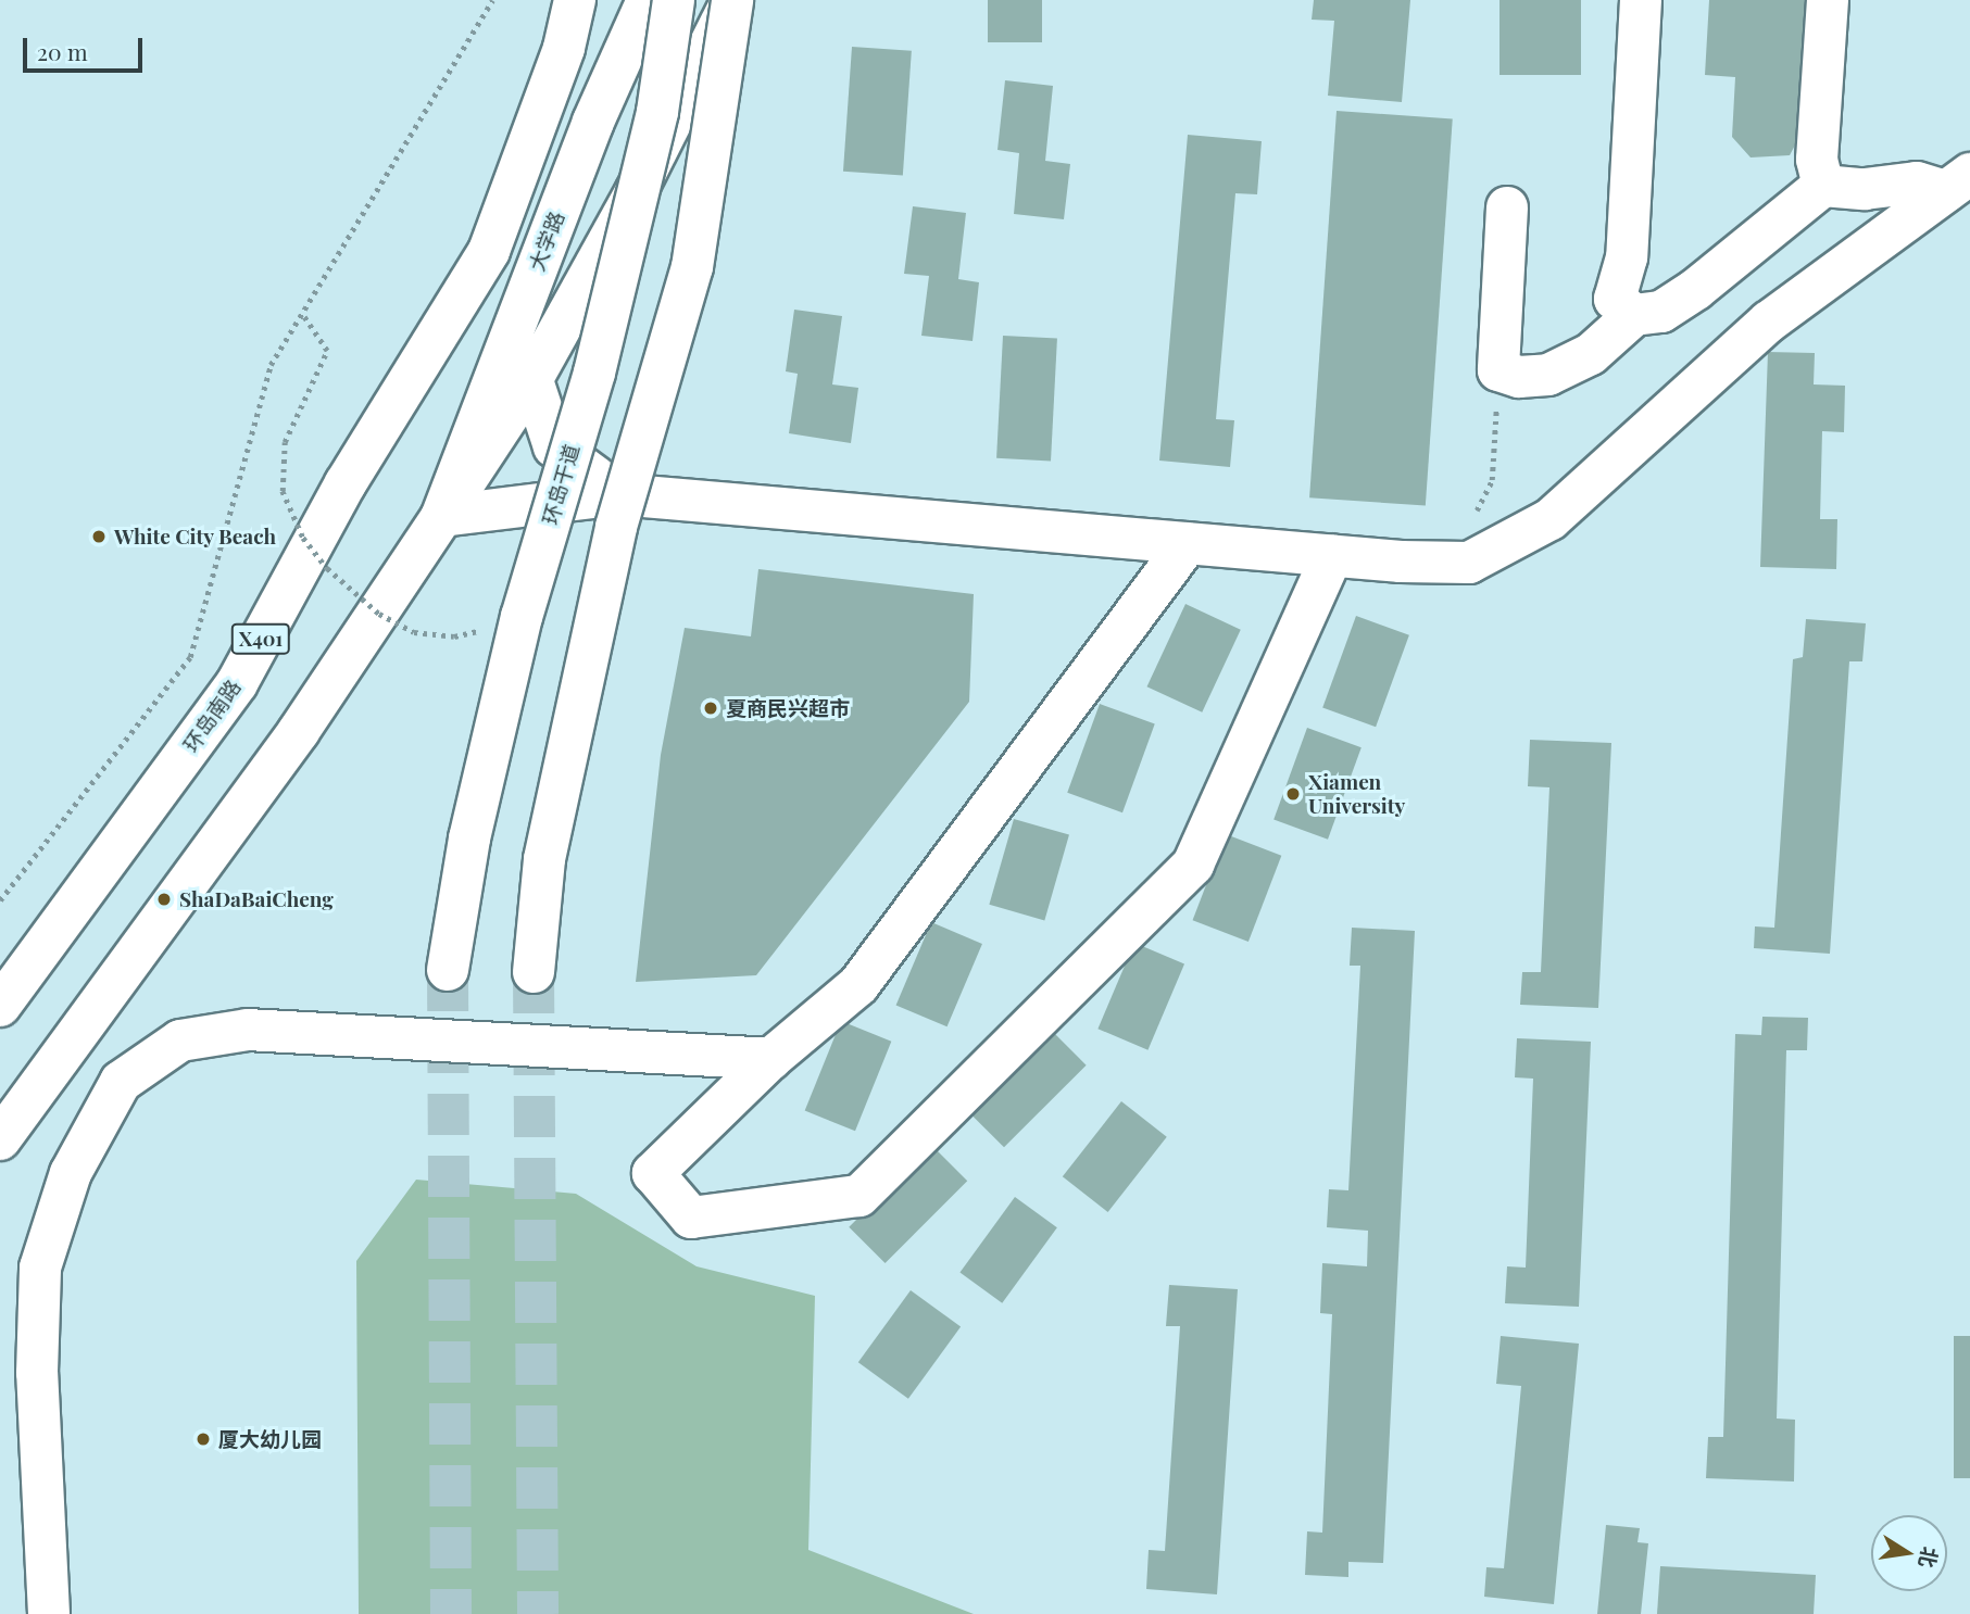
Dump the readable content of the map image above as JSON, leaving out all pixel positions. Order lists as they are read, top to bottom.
{
  "streets": {
    "main road": [
      "大学路",
      "环岛干道",
      "X401",
      "环岛南路"
    ]
  },
  "crossings": [
    ["大学路", "X401"],
    ["大学路", "环岛南路"],
    ["X401", "环岛南路"]
  ],
  "places": [
    "White City Beach",
    "夏商民兴超市",
    "Xiamen University",
    "ShaDaBaiCheng",
    "厦大幼儿园"
  ],
  "scale_bar": "20 m",
  "north": "right"
}
